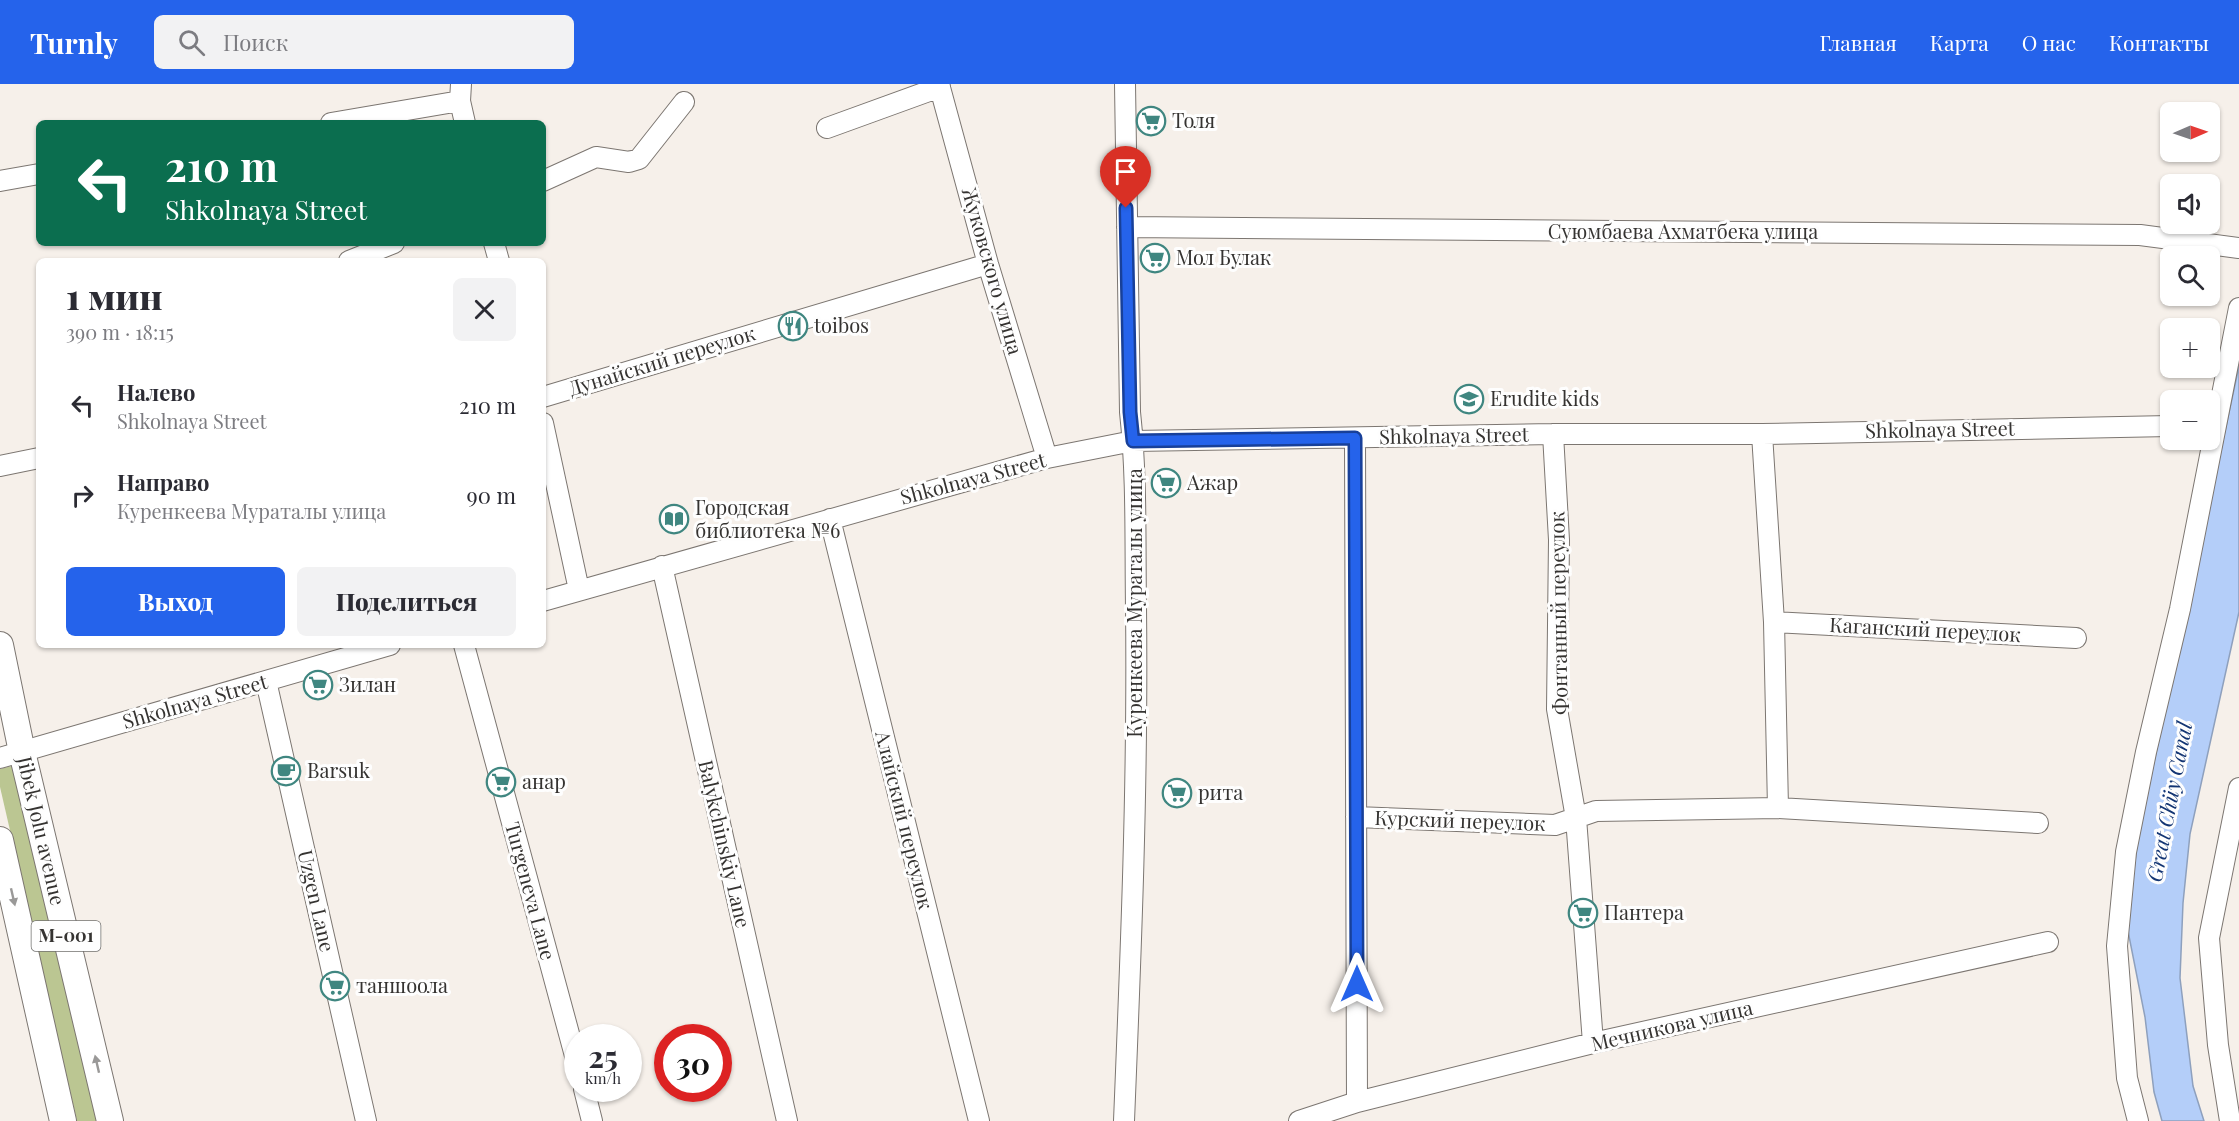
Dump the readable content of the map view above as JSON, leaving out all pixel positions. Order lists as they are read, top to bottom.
{
  "streets": {
    "main road": ["Jibek Jolu avenue", "М-001"],
    "street": [
      "Суюмбаева Ахматбека улица",
      "Жуковского улица",
      "Дунайский переулок",
      "Shkolnaya Street",
      "Куренкеева Мураталы улица",
      "Фонтанный переулок",
      "Каганский переулок",
      "Алайский переулок",
      "Курский переулок",
      "Balykchinskiy Lane",
      "Turgeneva Lane",
      "Uzgen Lane",
      "Мечникова улица"
    ]
  },
  "crossings": [
    ["Суюмбаева Ахматбека улица", "Куренкеева Мураталы улица"],
    ["Жуковского улица", "Дунайский переулок"],
    ["Жуковского улица", "Shkolnaya Street"],
    ["Shkolnaya Street", "Куренкеева Мураталы улица"],
    ["Shkolnaya Street", "Фонтанный переулок"],
    ["Shkolnaya Street", "Алайский переулок"],
    ["Shkolnaya Street", "Jibek Jolu avenue"],
    ["Shkolnaya Street", "Balykchinskiy Lane"],
    ["Shkolnaya Street", "Uzgen Lane"],
    ["Фонтанный переулок", "Курский переулок"],
    ["Фонтанный переулок", "Мечникова улица"]
  ],
  "water": ["Great Chüy Canal"],
  "places": {
    "supermarket": [
      "Толя",
      "Мол Булак",
      "Ажар",
      "Зилан",
      "анар",
      "рита",
      "Пантера",
      "таншоола"
    ],
    "restaurant": ["toibos"],
    "school or university": ["Erudite kids"],
    "library": ["Городская библиотека №6"],
    "cafe": ["Barsuk"]
  },
  "north": "right",
  "page": {
    "header": "Turnly",
    "search": "Поиск",
    "nav": [
      "Главная",
      "Карта",
      "О нас",
      "Контакты"
    ],
    "map_buttons": ["+", "−"],
    "turn": ["210 m", "Shkolnaya Street"],
    "heading": ["1 мин", "390 m · 18:15"],
    "list": [
      {
        "name": "Налево",
        "note": "Shkolnaya Street",
        "value": "210 m"
      },
      {
        "name": "Направо",
        "note": "Куренкеева Мураталы улица",
        "value": "90 m"
      }
    ],
    "buttons": ["Выход", "Поделиться"],
    "speed": "25 km/h",
    "limit": "30"
  }
}
